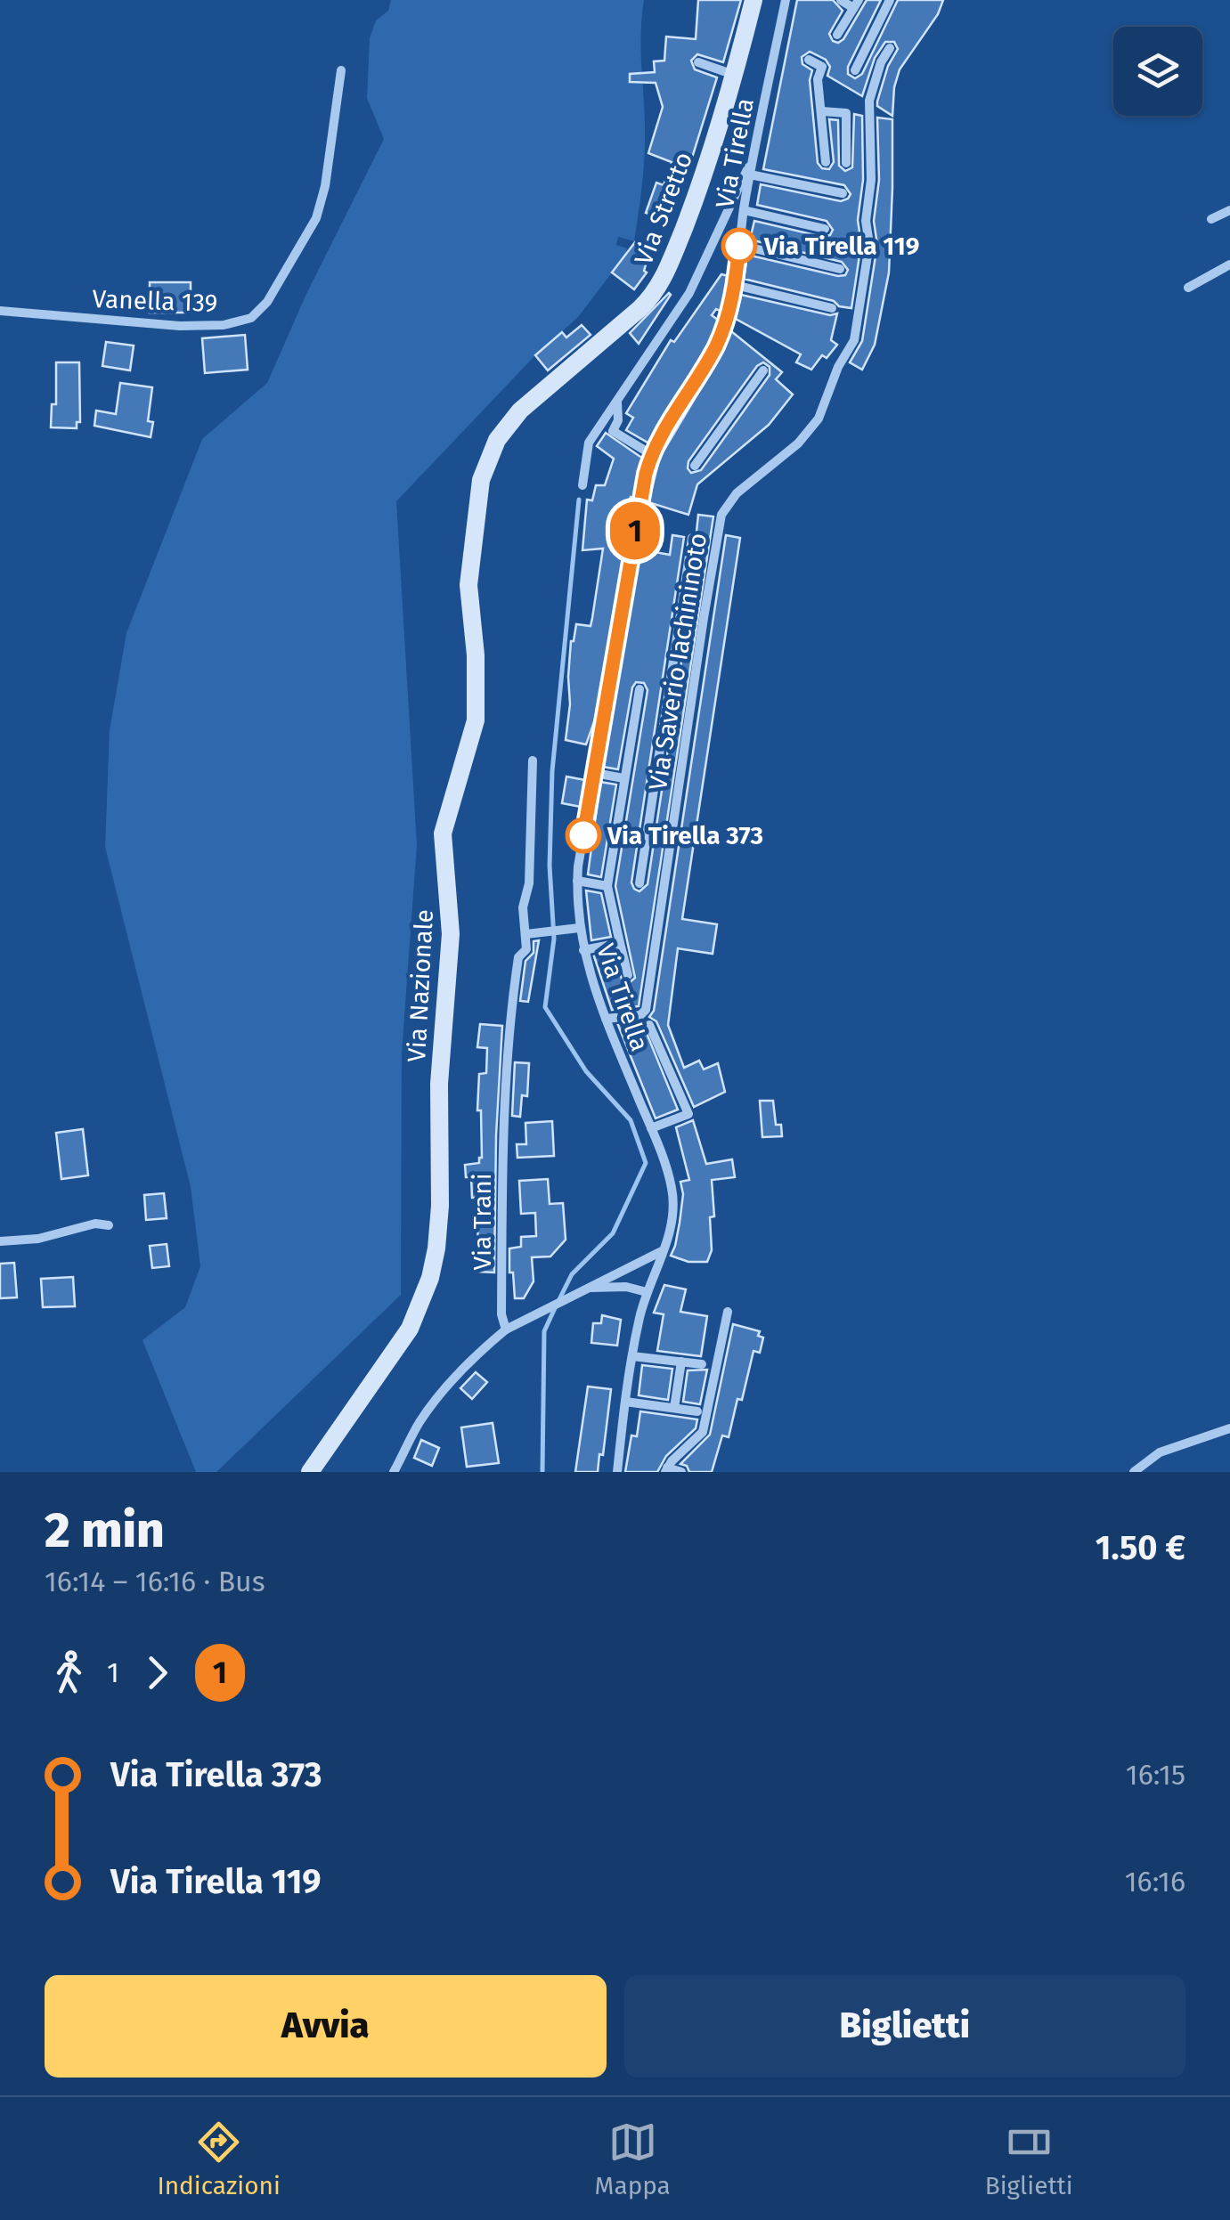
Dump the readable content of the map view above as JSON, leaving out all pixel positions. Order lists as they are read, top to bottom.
{
  "streets": {
    "street": [
      "Via Tirella",
      "Via Stretto",
      "Vanella 139",
      "Via Saverio Iachininoto",
      "Via Nazionale",
      "Via Trani"
    ]
  },
  "crossings": [
    ["Via Tirella", "Via Saverio Iachininoto"],
    ["Via Stretto", "Via Nazionale"]
  ],
  "places": ["Via Tirella 119", "Via Tirella 373"],
  "lines": ["bus line 1"],
  "page": {
    "on_map": "1",
    "heading": ["2 min", "16:14 – 16:16 · Bus", "1.50 €"],
    "legs": ["1", "1"],
    "list": [
      {
        "name": "Via Tirella 373",
        "value": "16:15"
      },
      {
        "name": "Via Tirella 119",
        "value": "16:16"
      }
    ],
    "buttons": ["Avvia", "Biglietti"],
    "tabs": ["Indicazioni", "Mappa", "Biglietti"]
  }
}
